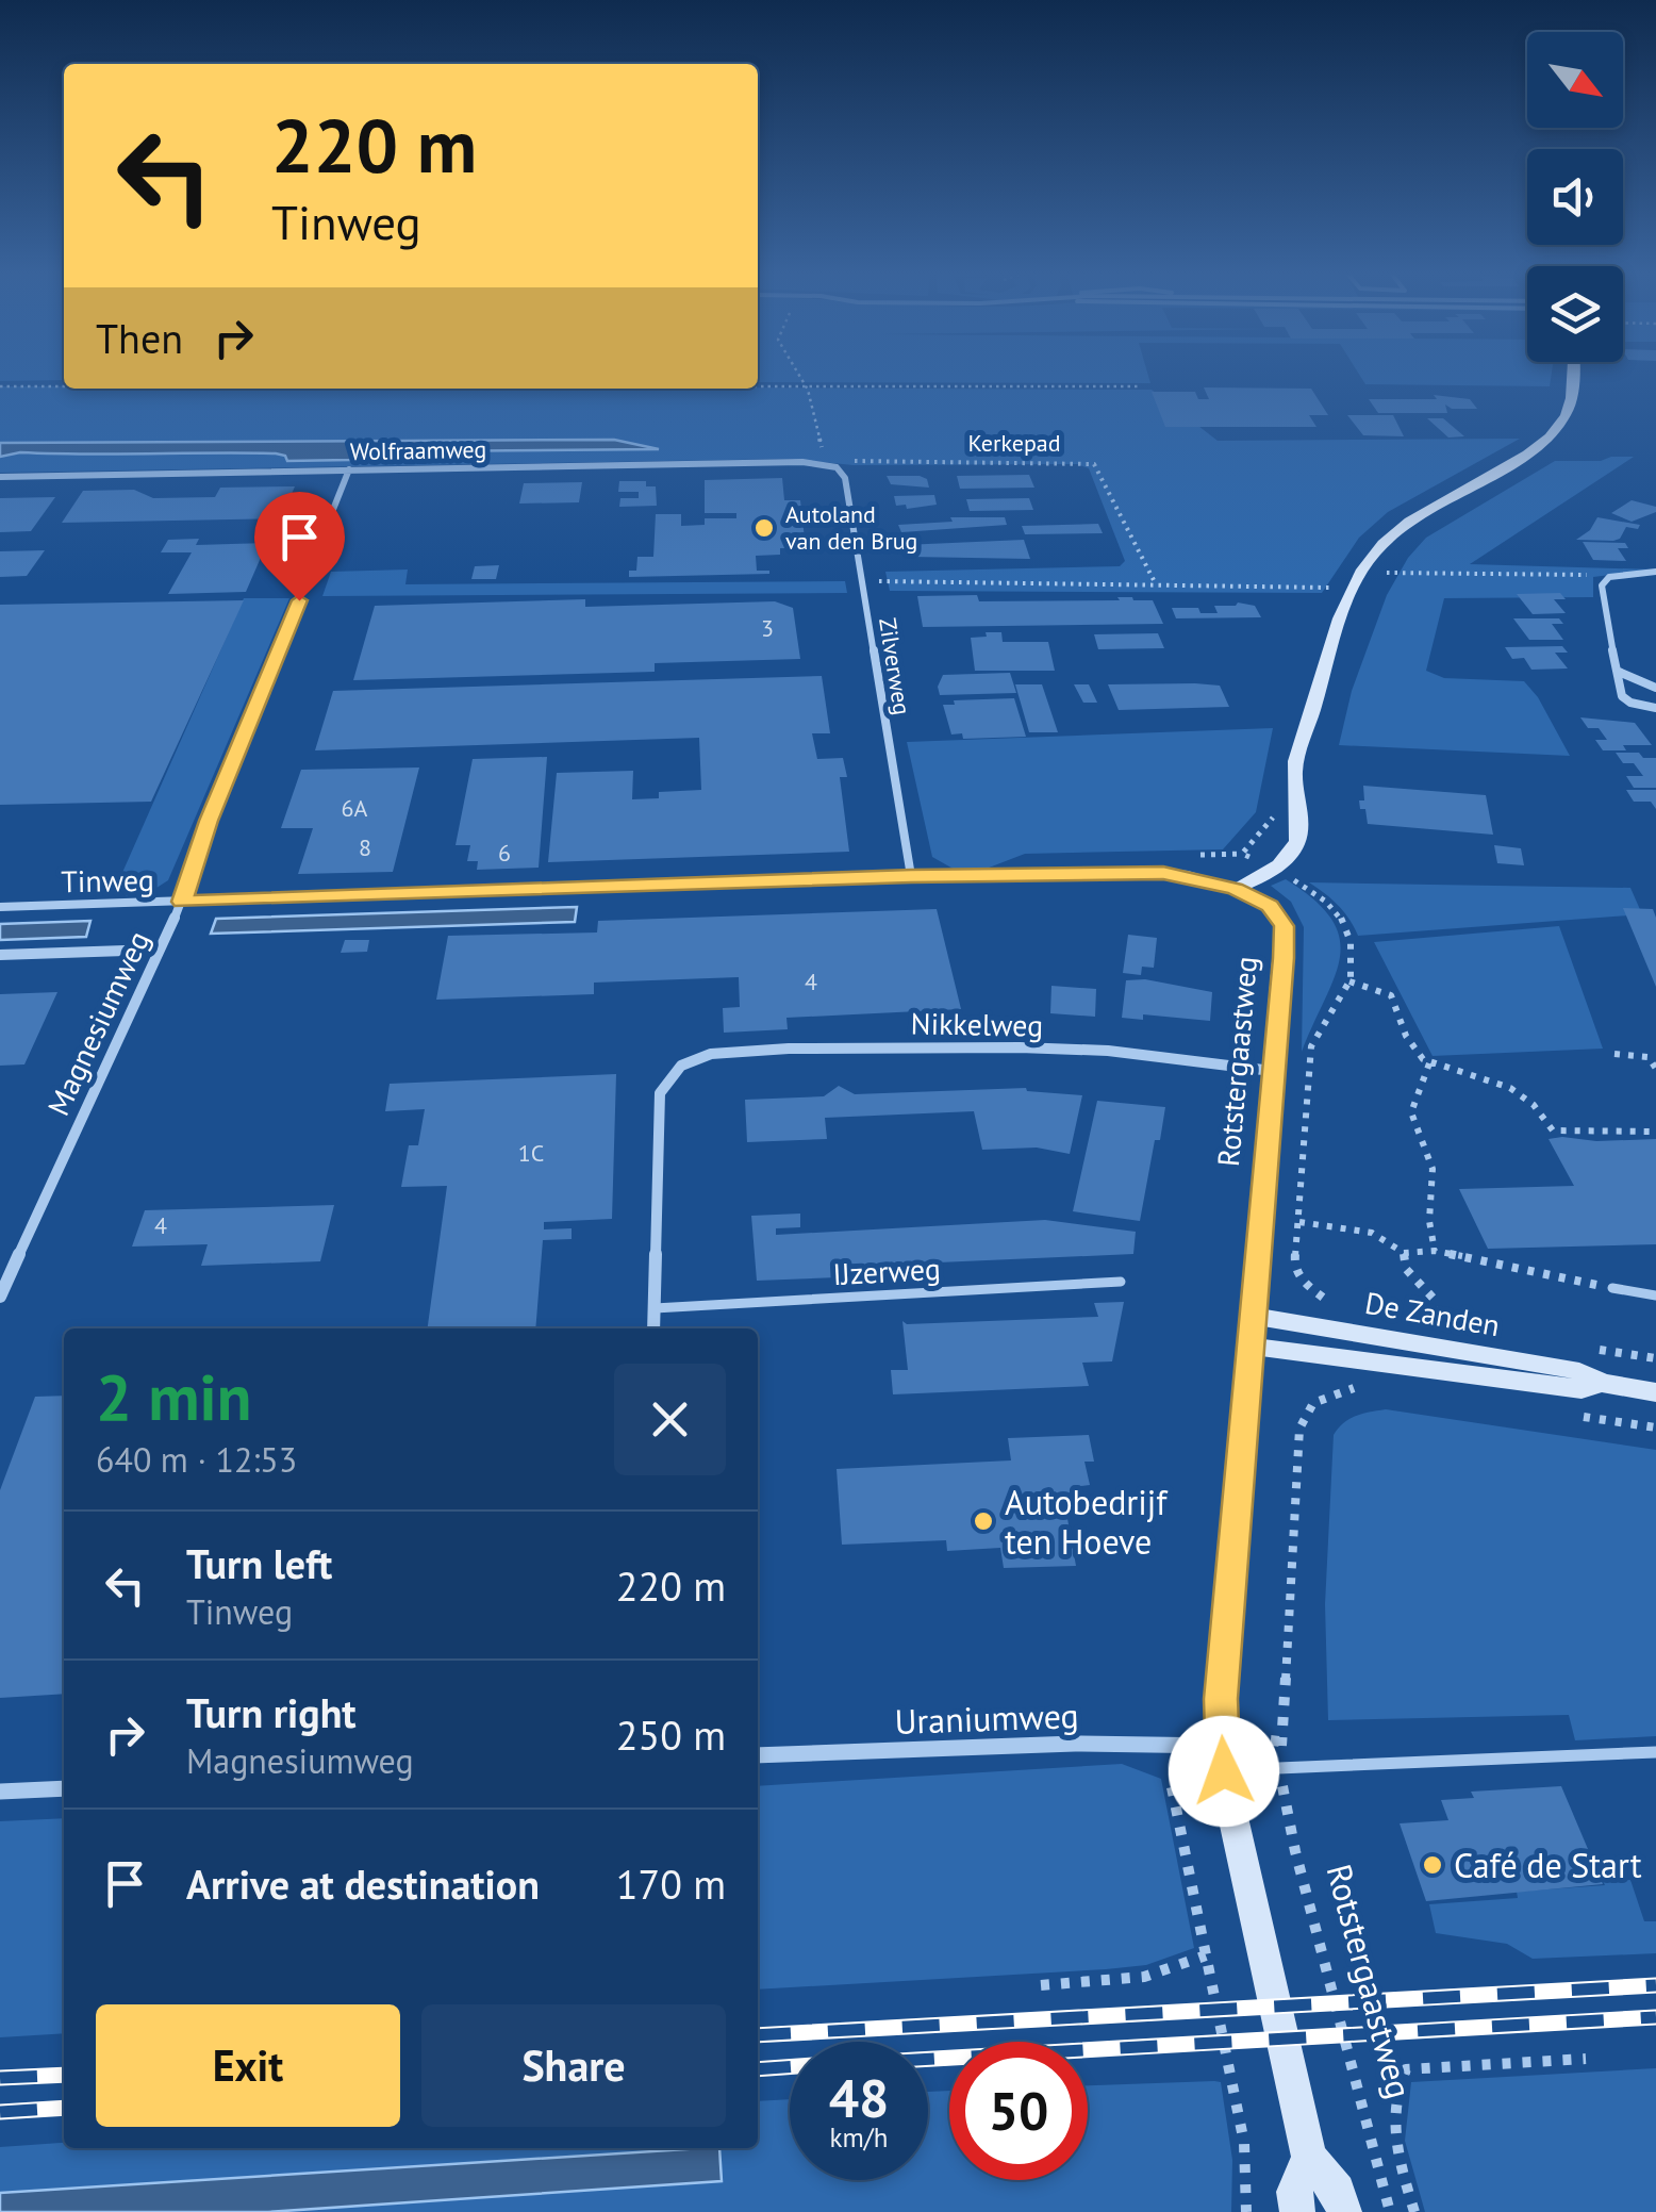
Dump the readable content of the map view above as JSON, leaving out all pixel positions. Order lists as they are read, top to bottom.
{
  "streets": {
    "street": [
      "Wolfraamweg",
      "Zilverweg",
      "Tinweg",
      "Magnesiumweg",
      "Nikkelweg",
      "Rotstergaastweg",
      "De Zanden",
      "Uraniumweg"
    ],
    "lane": ["IJzerweg"],
    "path": ["Kerkepad"]
  },
  "crossings": [
    ["Wolfraamweg", "Zilverweg"],
    ["Wolfraamweg", "Magnesiumweg"],
    ["Zilverweg", "Tinweg"],
    ["Tinweg", "Magnesiumweg"],
    ["Tinweg", "Rotstergaastweg"],
    ["Nikkelweg", "Rotstergaastweg"],
    ["Nikkelweg", "IJzerweg"],
    ["Rotstergaastweg", "De Zanden"],
    ["Rotstergaastweg", "Uraniumweg"]
  ],
  "places": ["Autoland van den Brug", "Autobedrijf ten Hoeve", "Café de Start"],
  "house_numbers": [
    "3",
    "6A",
    "8",
    "6",
    "4",
    "1C",
    "4"
  ],
  "north": "bottom right",
  "page": {
    "turn": ["220 m", "Tinweg"],
    "then": "Then",
    "heading": ["2 min", "640 m · 12:53"],
    "list": [
      {
        "name": "Turn left",
        "note": "Tinweg",
        "value": "220 m"
      },
      {
        "name": "Turn right",
        "note": "Magnesiumweg",
        "value": "250 m"
      },
      {
        "name": "Arrive at destination",
        "value": "170 m"
      }
    ],
    "buttons": ["Exit", "Share"],
    "speed": "48 km/h",
    "limit": "50"
  }
}
